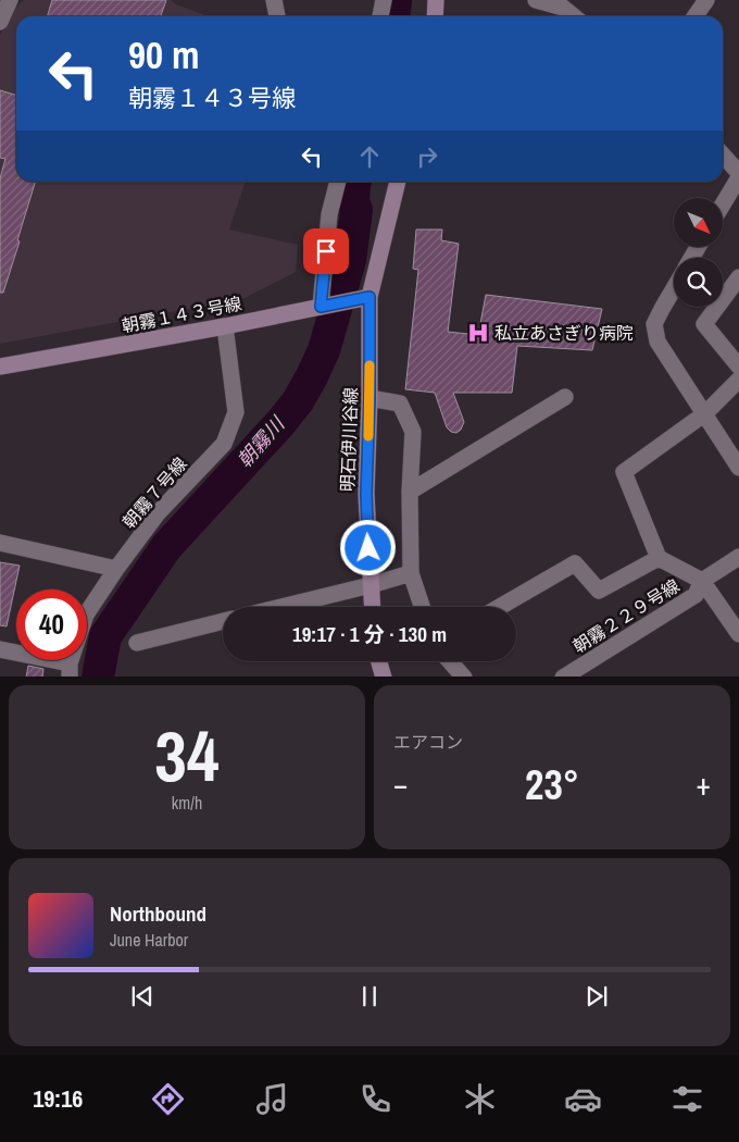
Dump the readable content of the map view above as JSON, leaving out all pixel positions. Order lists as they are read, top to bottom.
{
  "streets": {
    "street": [
      "朝霧１４３号線",
      "明石伊川谷線",
      "朝霧７号線",
      "朝霧２２９号線"
    ]
  },
  "crossings": [
    ["朝霧１４３号線", "明石伊川谷線"],
    ["朝霧１４３号線", "朝霧７号線"]
  ],
  "water": ["朝霧川"],
  "places": {
    "hospital": ["私立あさぎり病院"]
  },
  "north": "bottom right",
  "page": {
    "turn": ["90 m", "朝霧１４３号線"],
    "limit": "40",
    "trip": "19:17 · 1 分 · 130 m",
    "tile": [
      ["34", "km/h"],
      "エアコン"
    ],
    "heat": ["−", "23°", "+"],
    "song": ["Northbound", "June Harbor"],
    "tabs": "19:16"
  }
}
